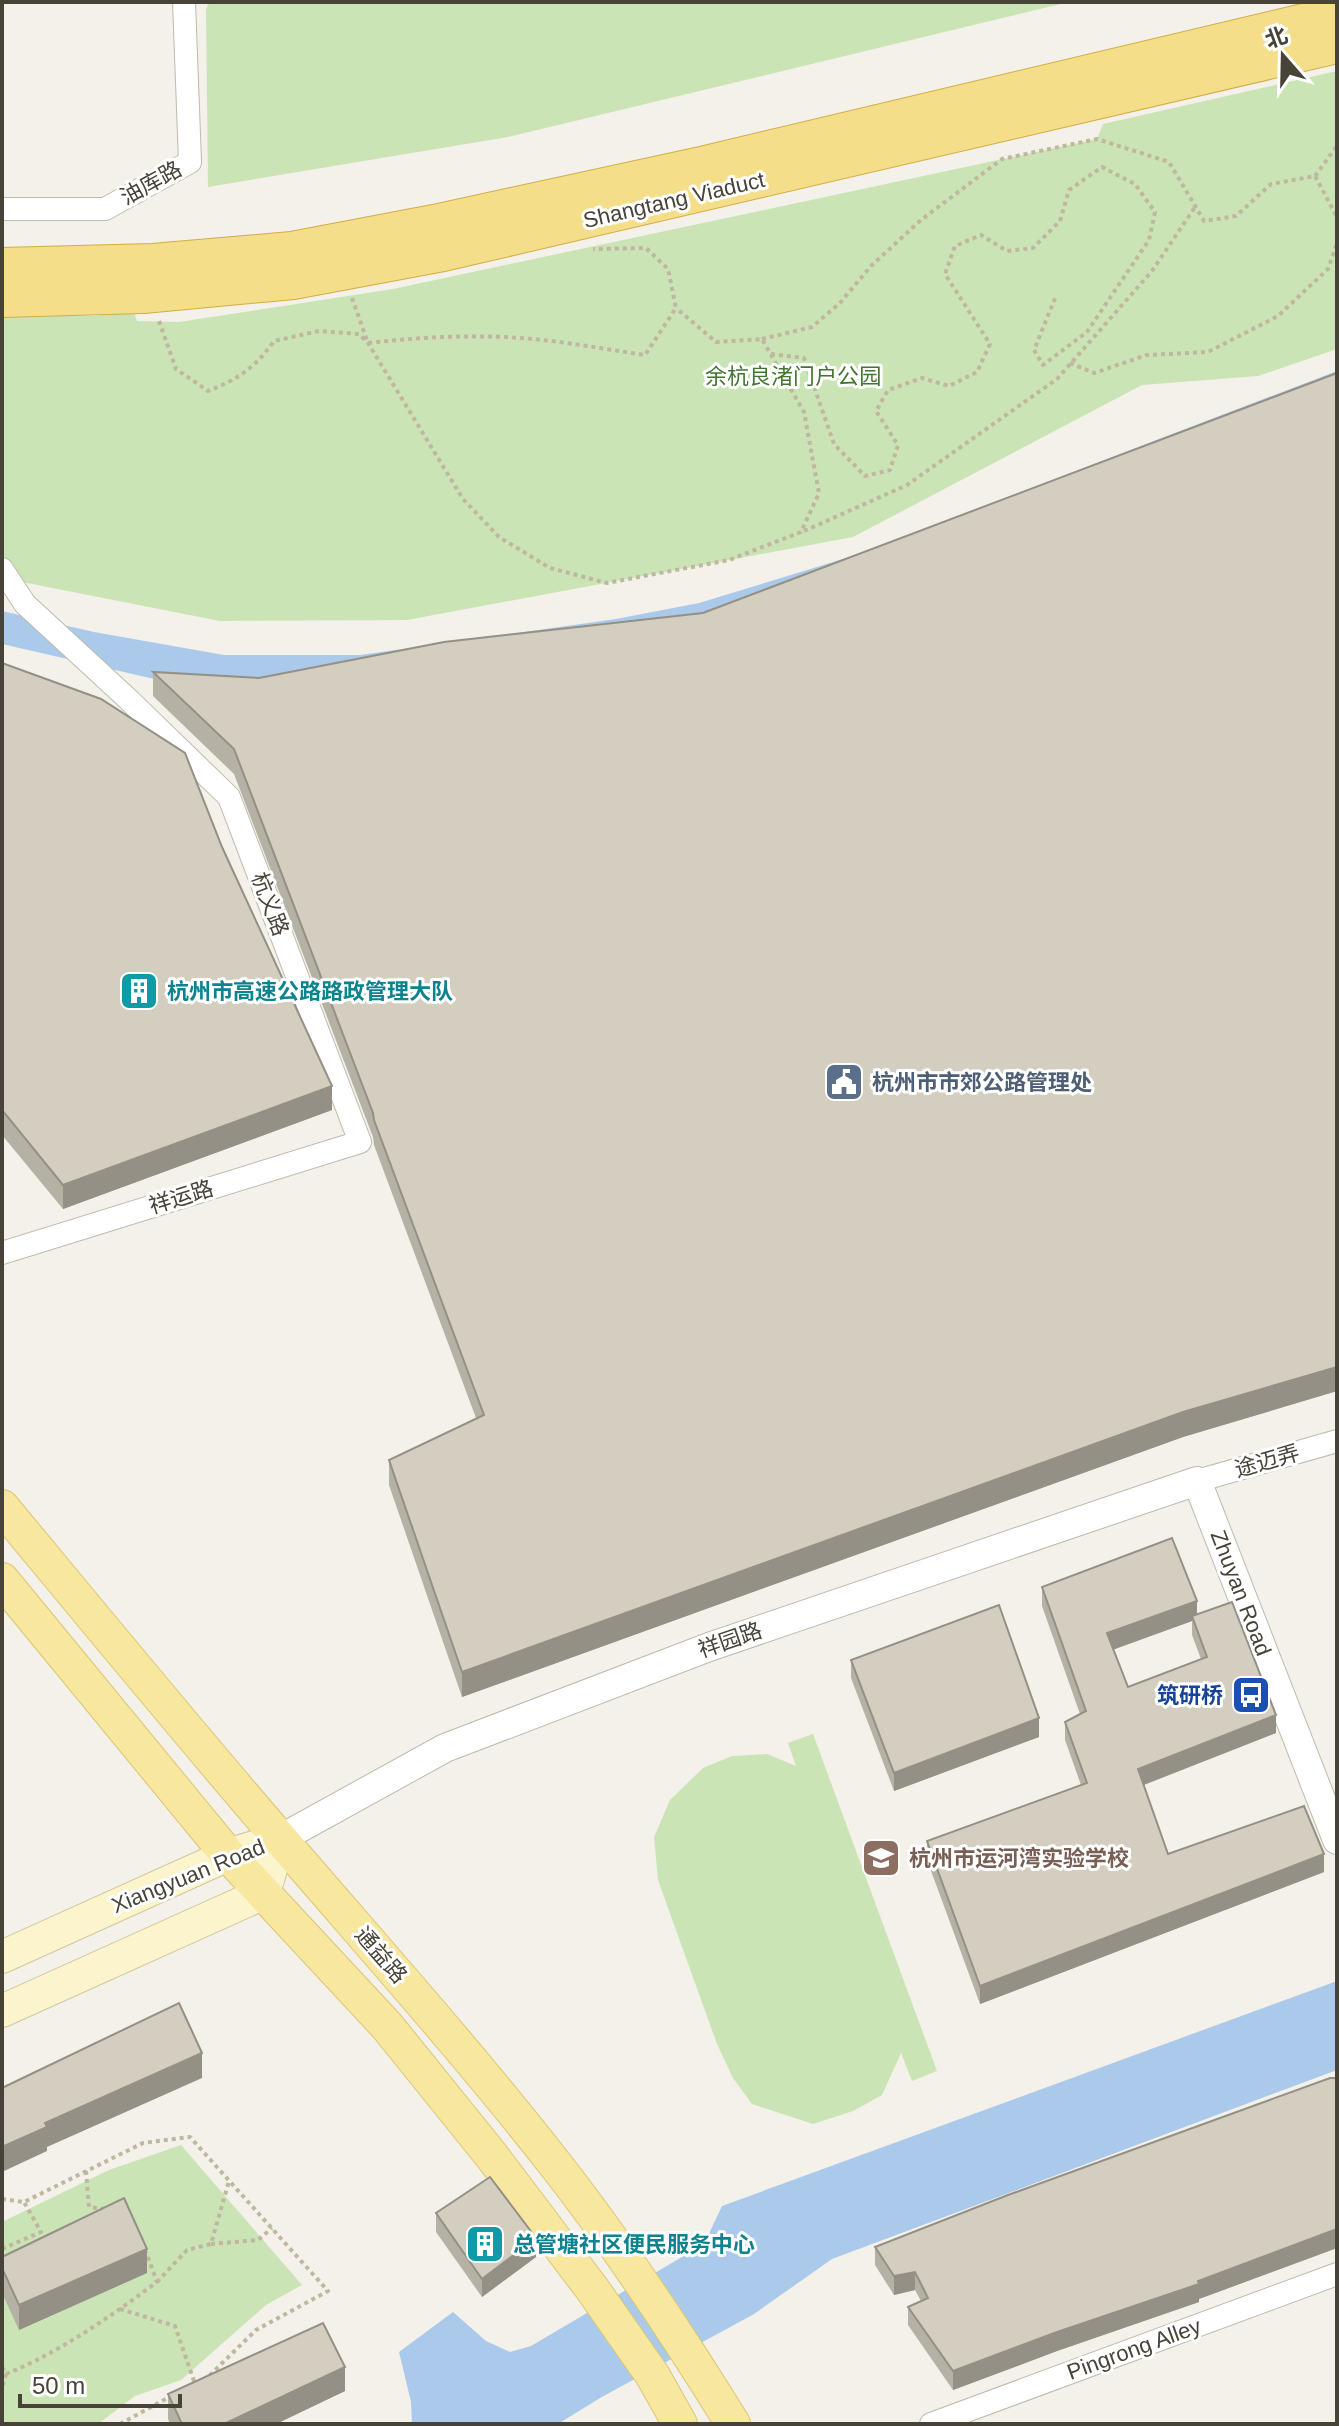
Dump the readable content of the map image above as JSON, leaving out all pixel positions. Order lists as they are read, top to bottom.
{
  "streets": {
    "highway": ["Shangtang Viaduct"],
    "main road": ["Xiangyuan Road", "通益路"],
    "street": [
      "油库路",
      "杭义路",
      "祥运路",
      "途迈弄",
      "Zhuyan Road",
      "祥园路",
      "Pingrong Alley"
    ]
  },
  "crossings": [
    ["杭义路", "祥运路"],
    ["途迈弄", "Zhuyan Road"],
    ["途迈弄", "祥园路"],
    ["Zhuyan Road", "祥园路"],
    ["祥园路", "Xiangyuan Road"],
    ["祥园路", "通益路"],
    ["Xiangyuan Road", "通益路"]
  ],
  "parks": ["余杭良渚门户公园"],
  "places": {
    "building": ["杭州市高速公路路政管理大队", "总管塘社区便民服务中心"],
    "public building": ["杭州市市郊公路管理处"],
    "bus stop": ["筑研桥"],
    "school or university": ["杭州市运河湾实验学校"]
  },
  "scale_bar": "50 m",
  "north": "top"
}
